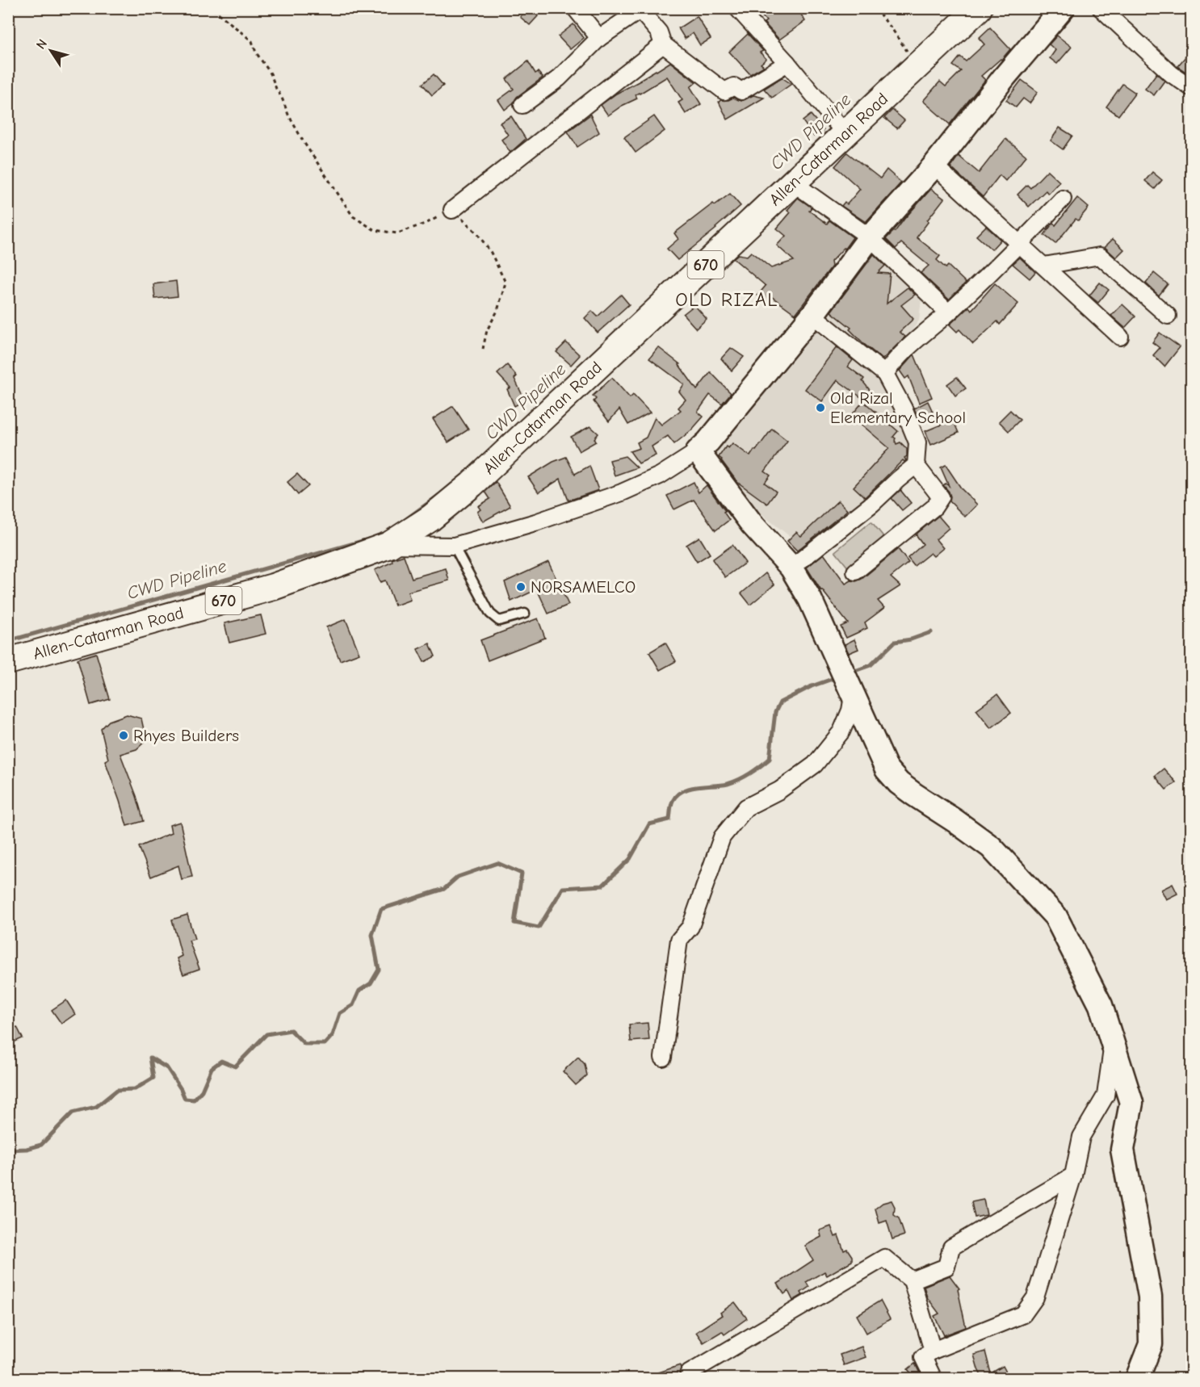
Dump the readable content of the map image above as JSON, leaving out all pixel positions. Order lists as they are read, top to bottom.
{
  "streets": {
    "main road": ["Allen-Catarman Road", "670"]
  },
  "districts": ["OLD RIZAL"],
  "water": ["CWD Pipeline"],
  "places": ["Old Rizal Elementary School", "NORSAMELCO", "Rhyes Builders"],
  "north": "top left"
}
